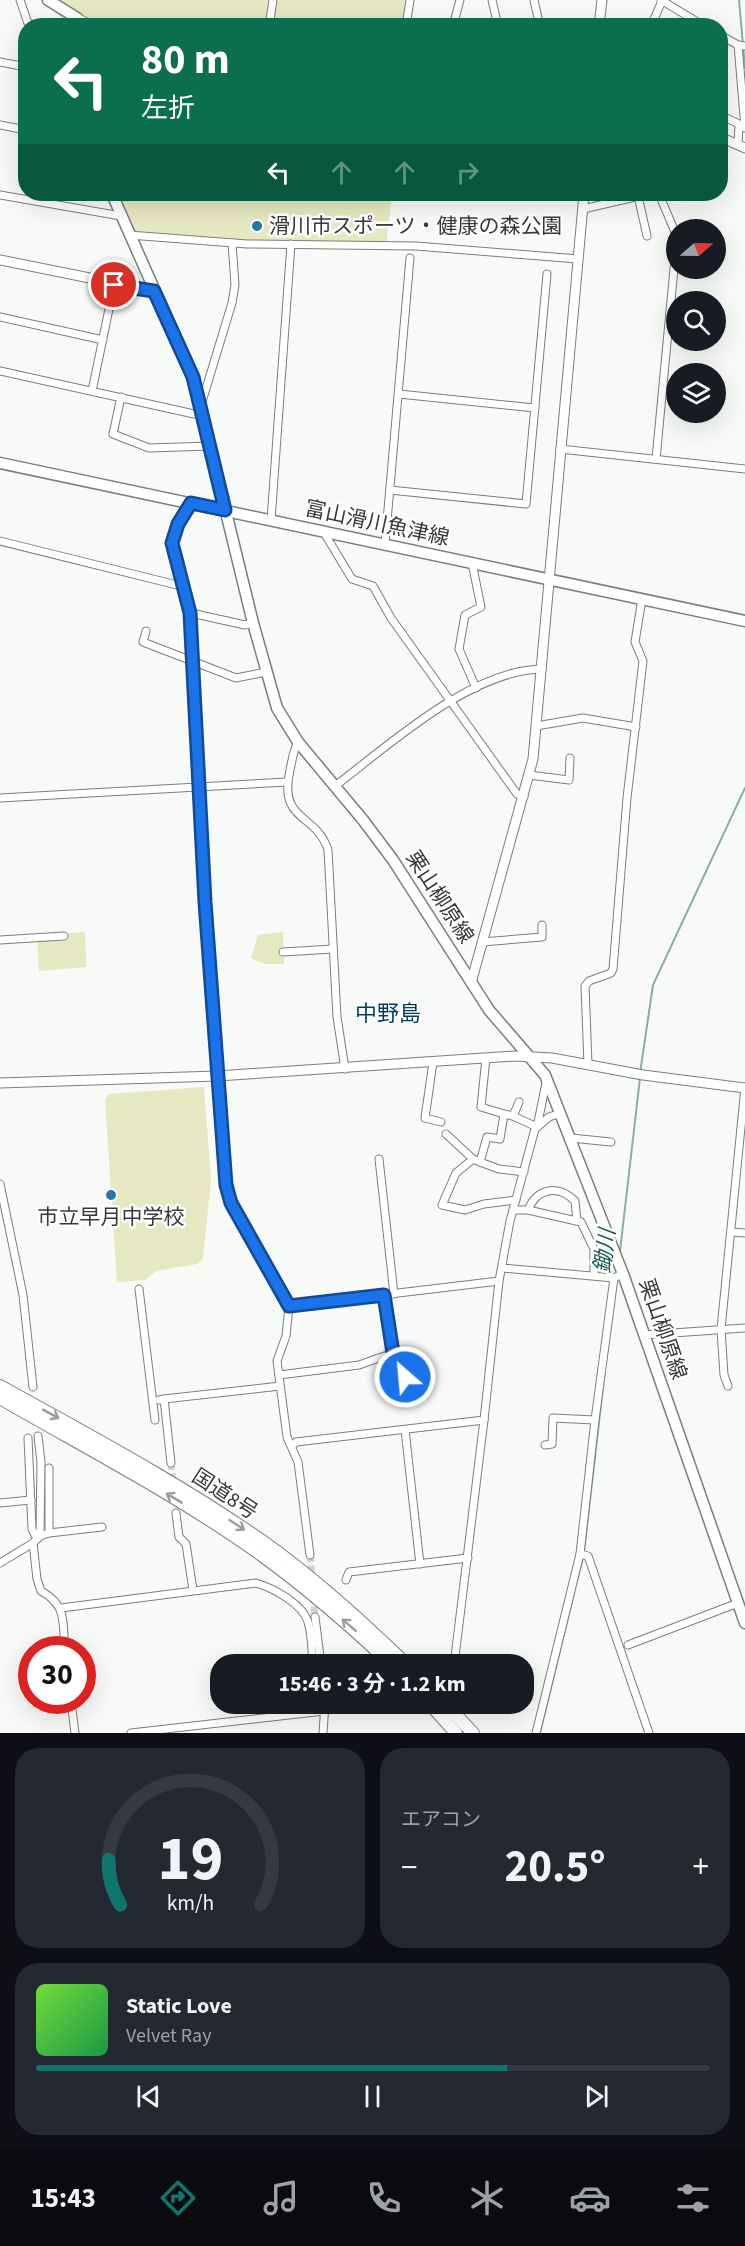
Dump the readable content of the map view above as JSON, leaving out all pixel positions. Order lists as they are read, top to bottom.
{
  "streets": {
    "highway": ["国道8号"],
    "main road": ["富山滑川魚津線", "栗山柳原線"]
  },
  "crossings": [
    ["富山滑川魚津線", "栗山柳原線"]
  ],
  "districts": ["中野島"],
  "water": ["鋤川"],
  "places": ["滑川市スポーツ・健康の森公園", "市立早月中学校"],
  "north": "right",
  "page": {
    "turn": ["80 m", "左折"],
    "limit": "30",
    "trip": "15:46 · 3 分 · 1.2 km",
    "tile": "エアコン",
    "heat": ["−", "20.5°", "+"],
    "song": ["Static Love", "Velvet Ray"],
    "tabs": "15:43",
    "gauge": ["19", "km/h"]
  }
}
